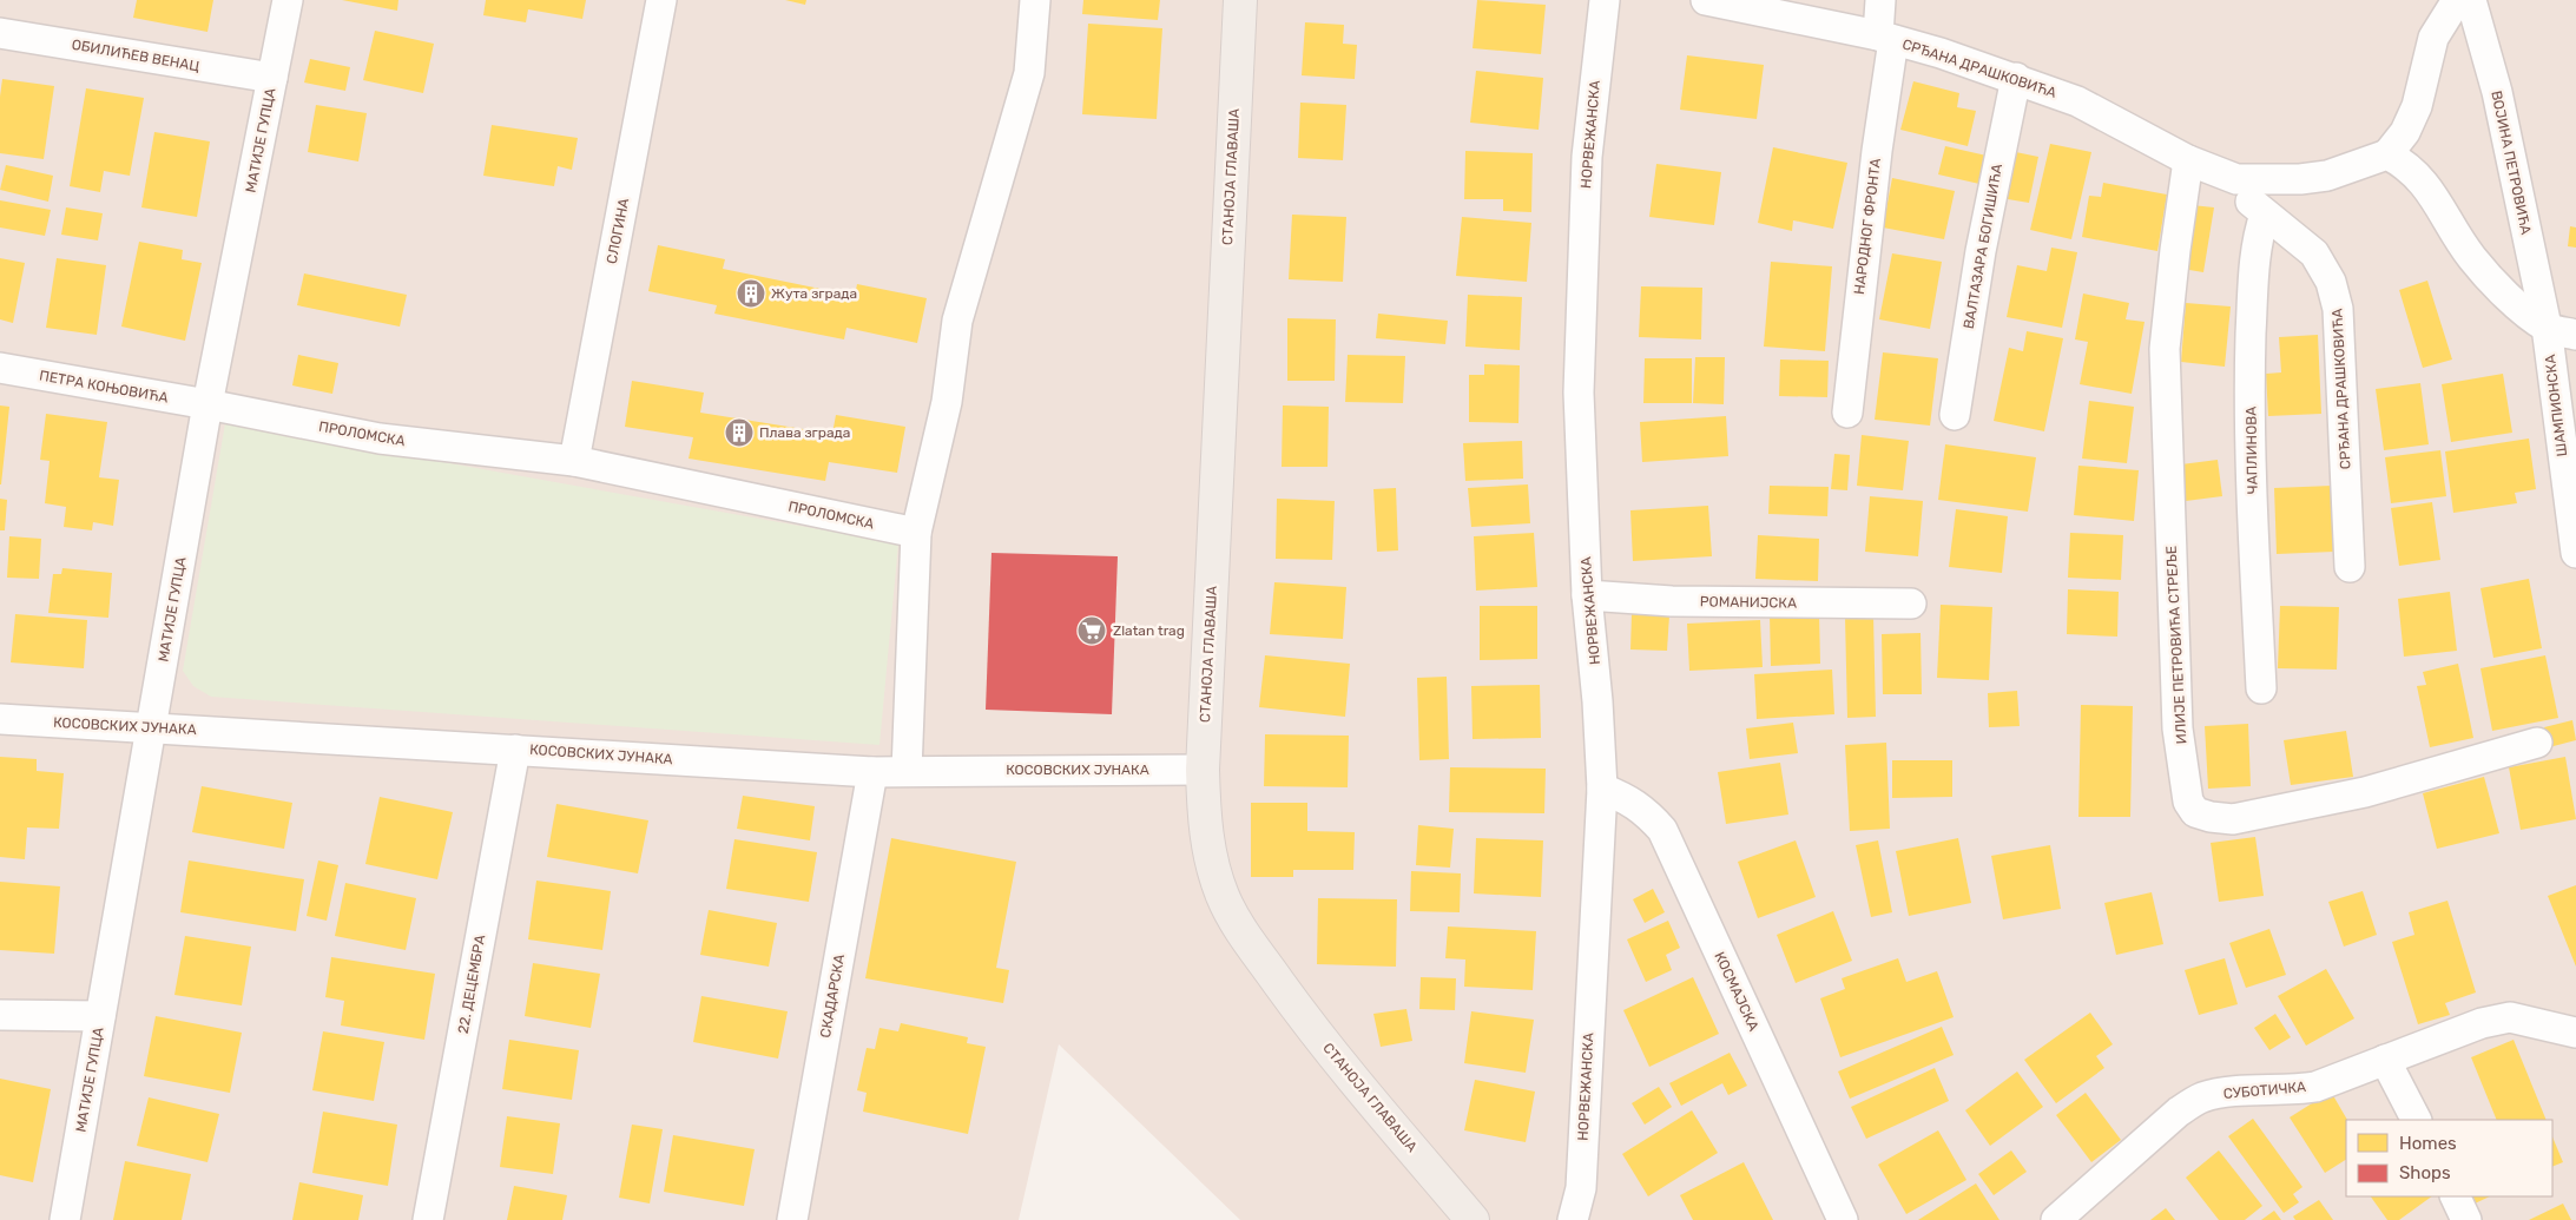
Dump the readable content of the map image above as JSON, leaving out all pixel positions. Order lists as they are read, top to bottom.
{
  "streets": {
    "main road": ["СТАНОЈА ГЛАВАША"],
    "street": [
      "ОБИЛИЋЕВ ВЕНАЦ",
      "СРЂАНА ДРАШКОВИЋА",
      "НОРВЕЖАНСКА",
      "МАТИЈЕ ГУПЦА",
      "ВОЈИНА ПЕТРОВИЋА",
      "НАРОДНОГ ФРОНТА",
      "СЛОГИНА",
      "ВАЛТАЗАРА БОГИШИЋА",
      "ПЕТРА КОЊОВИЋА",
      "ШАМПИОНСКА",
      "ПРОЛОМСКА",
      "ЧАПЛИНОВА",
      "РОМАНИЈСКА",
      "ИЛИЈЕ ПЕТРОВИЋА СТРЕЉЕ",
      "КОСОВСКИХ ЈУНАКА",
      "22. ДЕЦЕМБРА",
      "КОСМАЈСКА",
      "СКАДАРСКА",
      "СУБОТИЧКА"
    ]
  },
  "crossings": [
    ["ОБИЛИЋЕВ ВЕНАЦ", "МАТИЈЕ ГУПЦА"],
    ["СРЂАНА ДРАШКОВИЋА", "НАРОДНОГ ФРОНТА"],
    ["СРЂАНА ДРАШКОВИЋА", "ВАЛТАЗАРА БОГИШИЋА"],
    ["СРЂАНА ДРАШКОВИЋА", "ЧАПЛИНОВА"],
    ["СРЂАНА ДРАШКОВИЋА", "ИЛИЈЕ ПЕТРОВИЋА СТРЕЉЕ"],
    ["НОРВЕЖАНСКА", "РОМАНИЈСКА"],
    ["НОРВЕЖАНСКА", "КОСМАЈСКА"],
    ["МАТИЈЕ ГУПЦА", "ПЕТРА КОЊОВИЋА"],
    ["МАТИЈЕ ГУПЦА", "ПРОЛОМСКА"],
    ["МАТИЈЕ ГУПЦА", "КОСОВСКИХ ЈУНАКА"],
    ["ВОЈИНА ПЕТРОВИЋА", "ШАМПИОНСКА"],
    ["СТАНОЈА ГЛАВАША", "КОСОВСКИХ ЈУНАКА"],
    ["СЛОГИНА", "ПРОЛОМСКА"],
    ["ПЕТРА КОЊОВИЋА", "ПРОЛОМСКА"],
    ["КОСОВСКИХ ЈУНАКА", "22. ДЕЦЕМБРА"],
    ["КОСОВСКИХ ЈУНАКА", "СКАДАРСКА"]
  ],
  "places": {
    "building": ["Жута зграда", "Плава зграда"],
    "supermarket": ["Zlatan trag"]
  },
  "legend": ["Homes", "Shops"]
}
